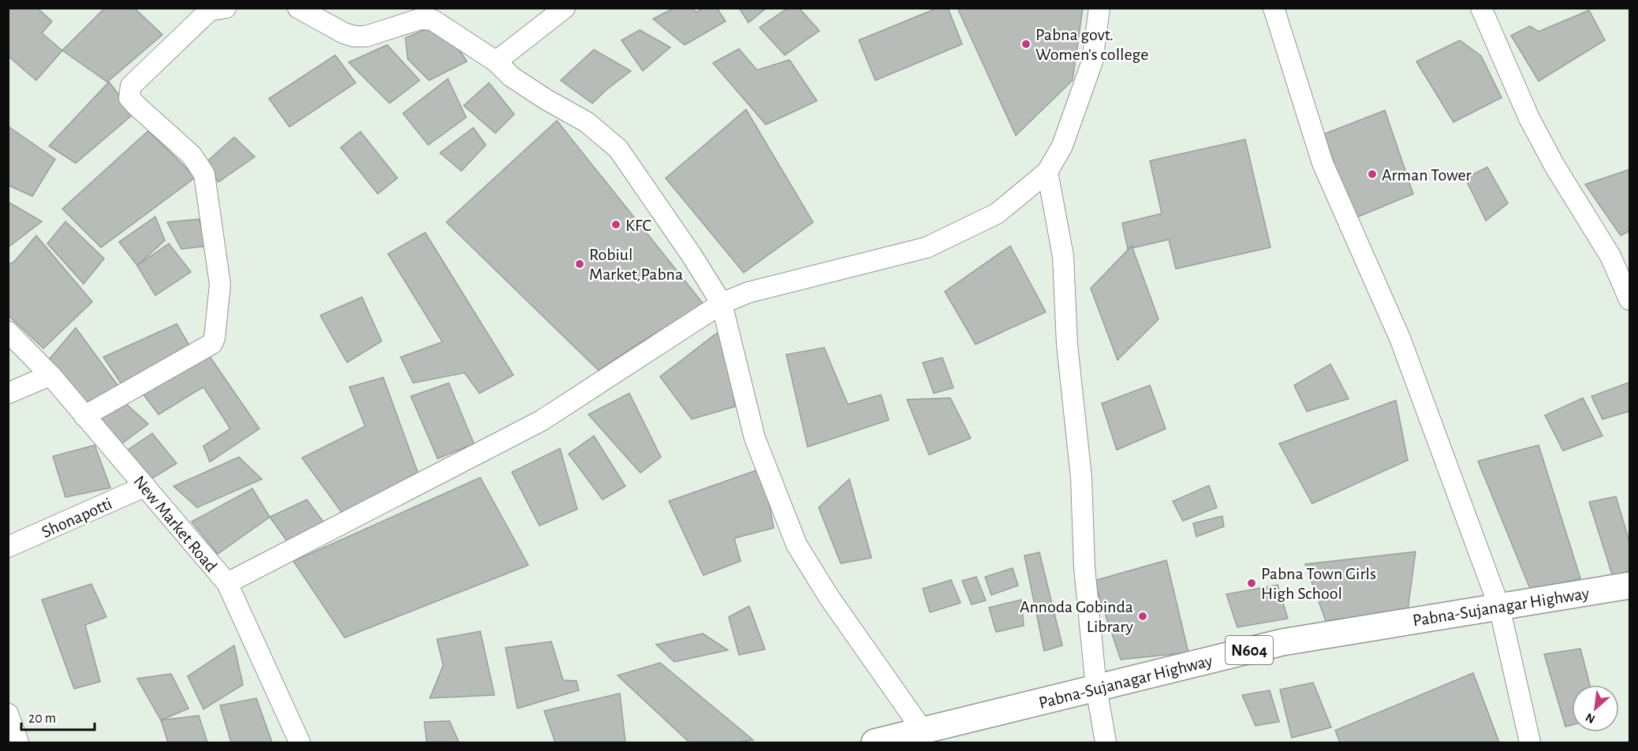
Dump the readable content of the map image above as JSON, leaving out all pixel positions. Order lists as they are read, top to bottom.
{
  "streets": {
    "highway": ["Pabna-Sujanagar Highway", "N604"],
    "street": ["Shonapotti", "New Market Road"]
  },
  "crossings": [
    ["Shonapotti", "New Market Road"]
  ],
  "places": [
    "Pabna govt. Women's college",
    "Arman Tower",
    "KFC",
    "Robiul Market,Pabna",
    "Pabna Town Girls High School",
    "Annoda Gobinda Library"
  ],
  "scale_bar": "20 m",
  "north": "bottom left"
}
